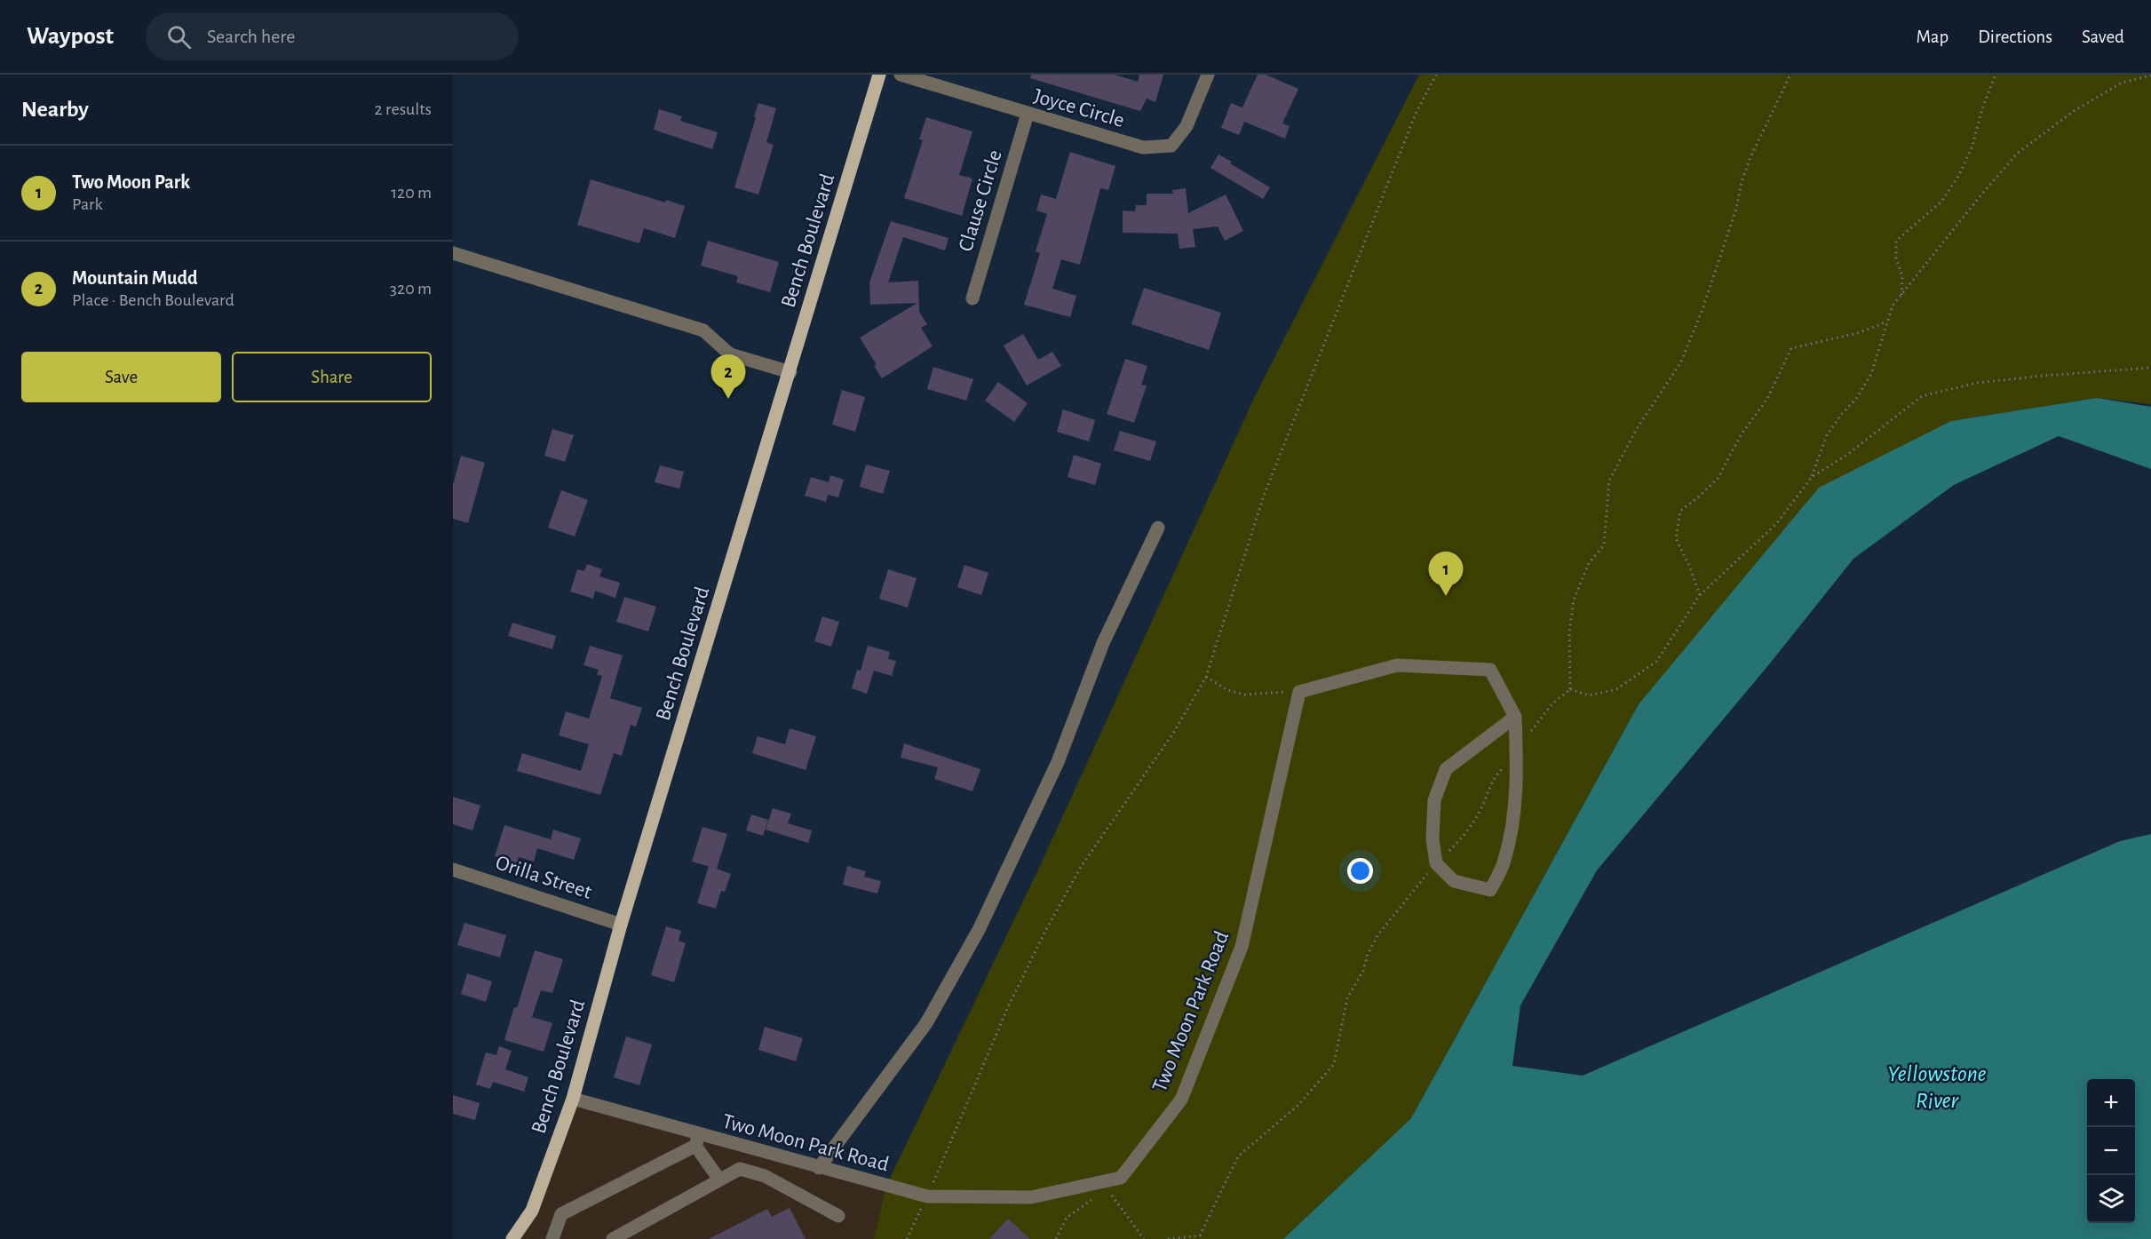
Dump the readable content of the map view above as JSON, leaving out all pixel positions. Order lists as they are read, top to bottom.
{
  "streets": {
    "main road": ["Bench Boulevard"],
    "street": [
      "Joyce Circle",
      "Clause Circle",
      "Orilla Street",
      "Two Moon Park Road"
    ]
  },
  "crossings": [
    ["Joyce Circle", "Clause Circle"],
    ["Bench Boulevard", "Orilla Street"],
    ["Bench Boulevard", "Two Moon Park Road"]
  ],
  "water": ["Yellowstone River"],
  "page": {
    "header": "Waypost",
    "search": "Search here",
    "nav": ["Map", "Directions", "Saved"],
    "heading": ["Nearby", "2 results"],
    "list": [
      {
        "mark": "1",
        "name": "Two Moon Park",
        "note": "Park",
        "value": "120 m"
      },
      {
        "mark": "2",
        "name": "Mountain Mudd",
        "note": "Place · Bench Boulevard",
        "value": "320 m"
      }
    ],
    "buttons": ["Save", "Share"],
    "pins": ["2", "1"],
    "map_buttons": ["+", "−"]
  }
}
